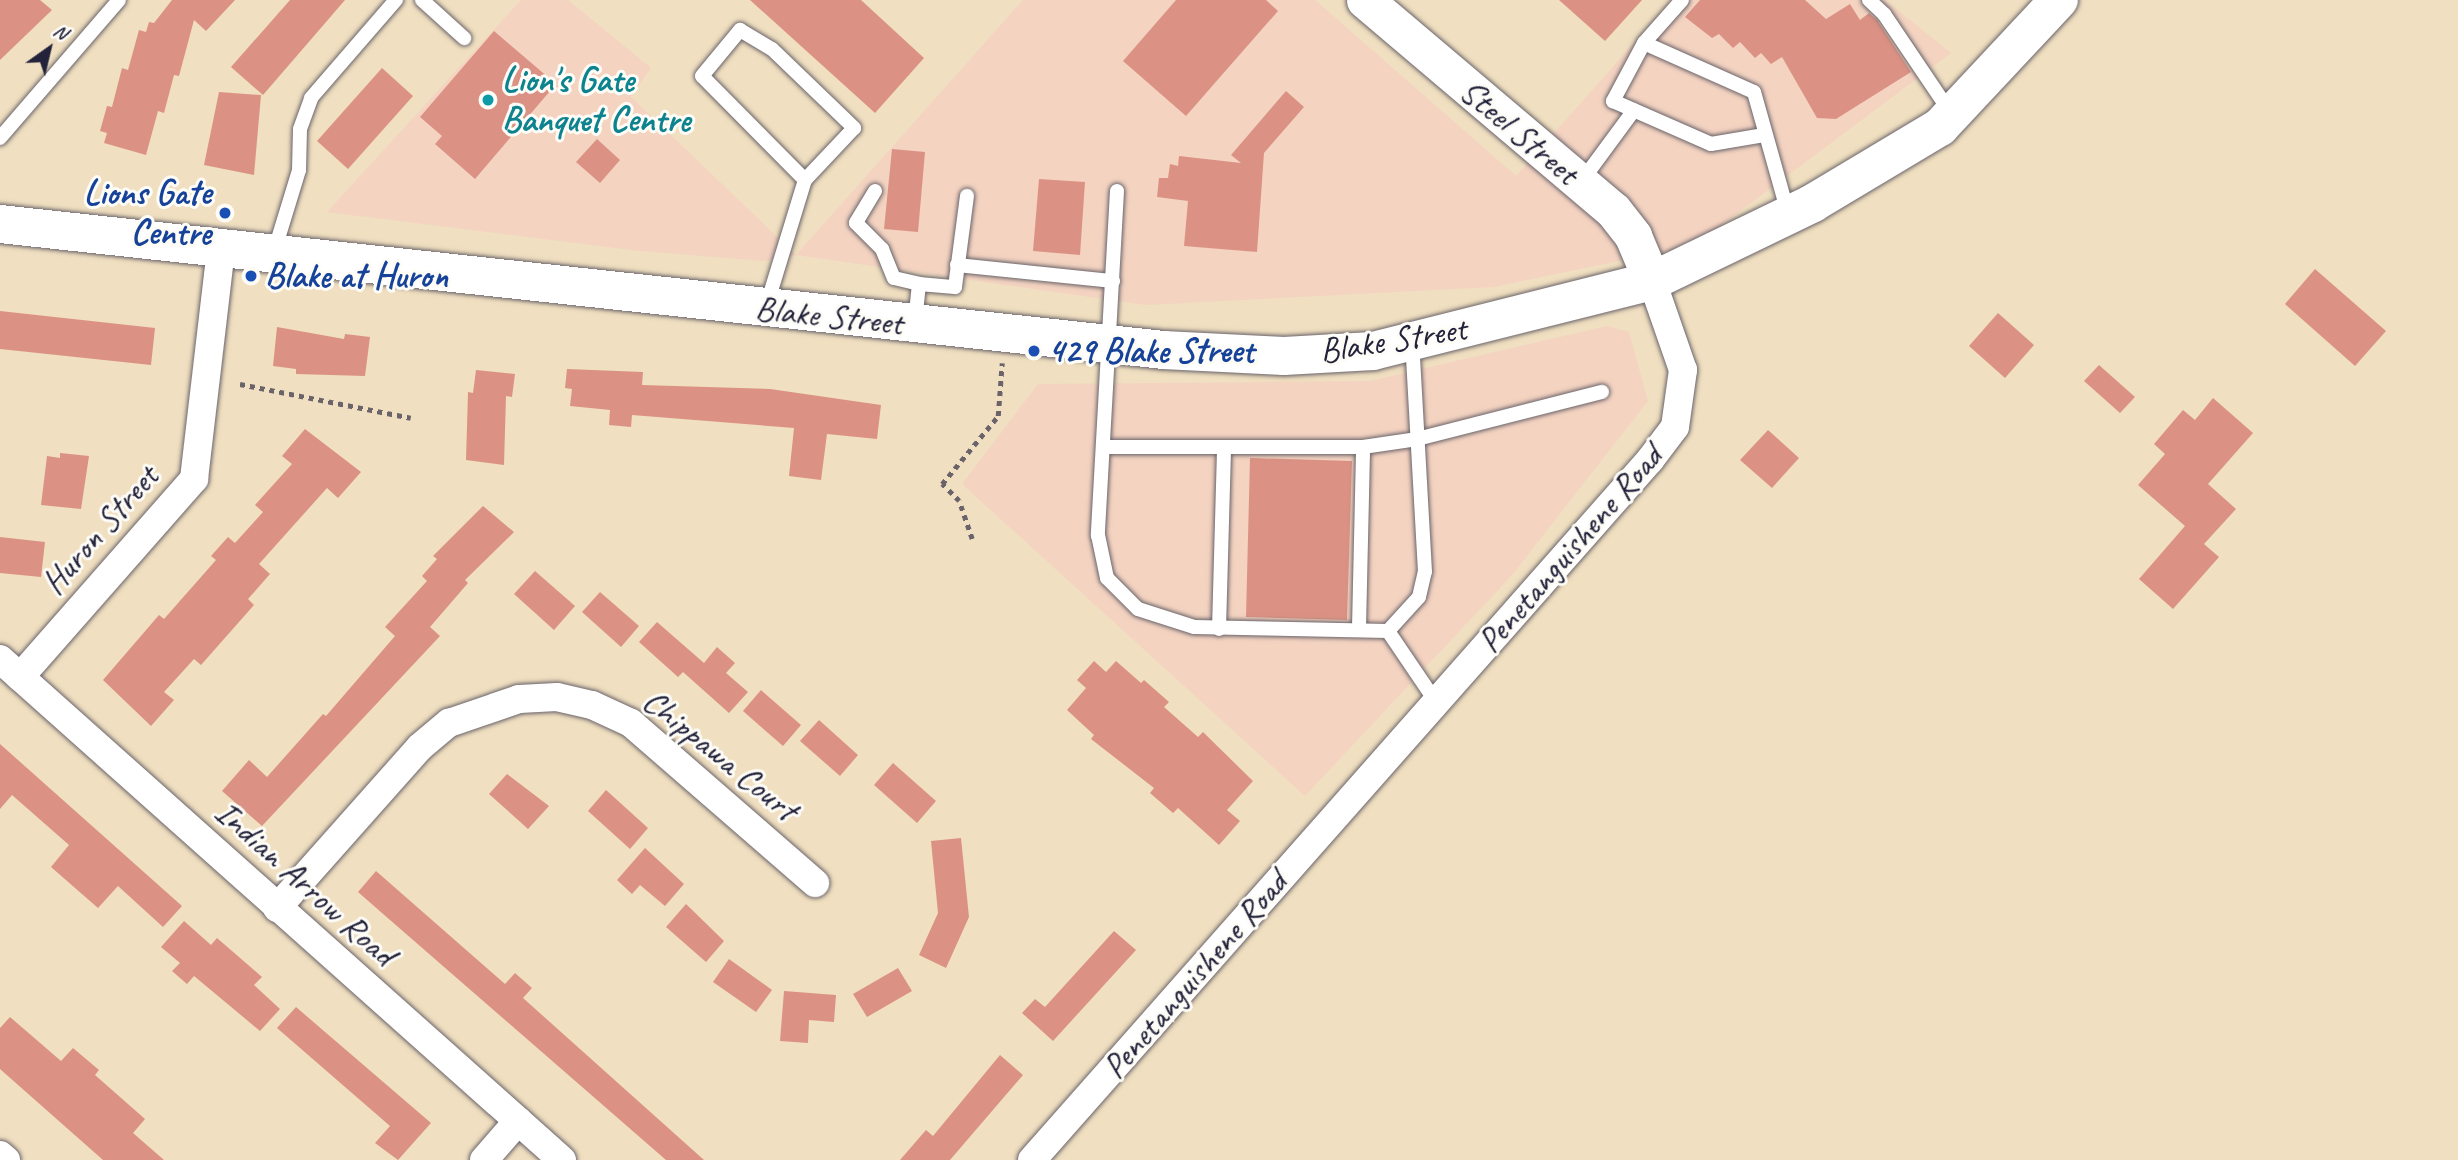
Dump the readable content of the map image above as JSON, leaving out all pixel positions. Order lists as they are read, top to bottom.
{
  "streets": {
    "main road": ["Blake Street"],
    "street": [
      "Steel Street",
      "Huron Street",
      "Penetanguishene Road",
      "Chippawa Court",
      "Indian Arrow Road"
    ]
  },
  "crossings": [
    ["Steel Street", "Blake Street"],
    ["Steel Street", "Penetanguishene Road"],
    ["Blake Street", "Huron Street"],
    ["Blake Street", "Penetanguishene Road"],
    ["Huron Street", "Indian Arrow Road"],
    ["Chippawa Court", "Indian Arrow Road"]
  ],
  "places": [
    "Lion's Gate Banquet Centre",
    "Lions Gate Centre",
    "Blake at Huron",
    "429 Blake Street"
  ],
  "north": "top right"
}
